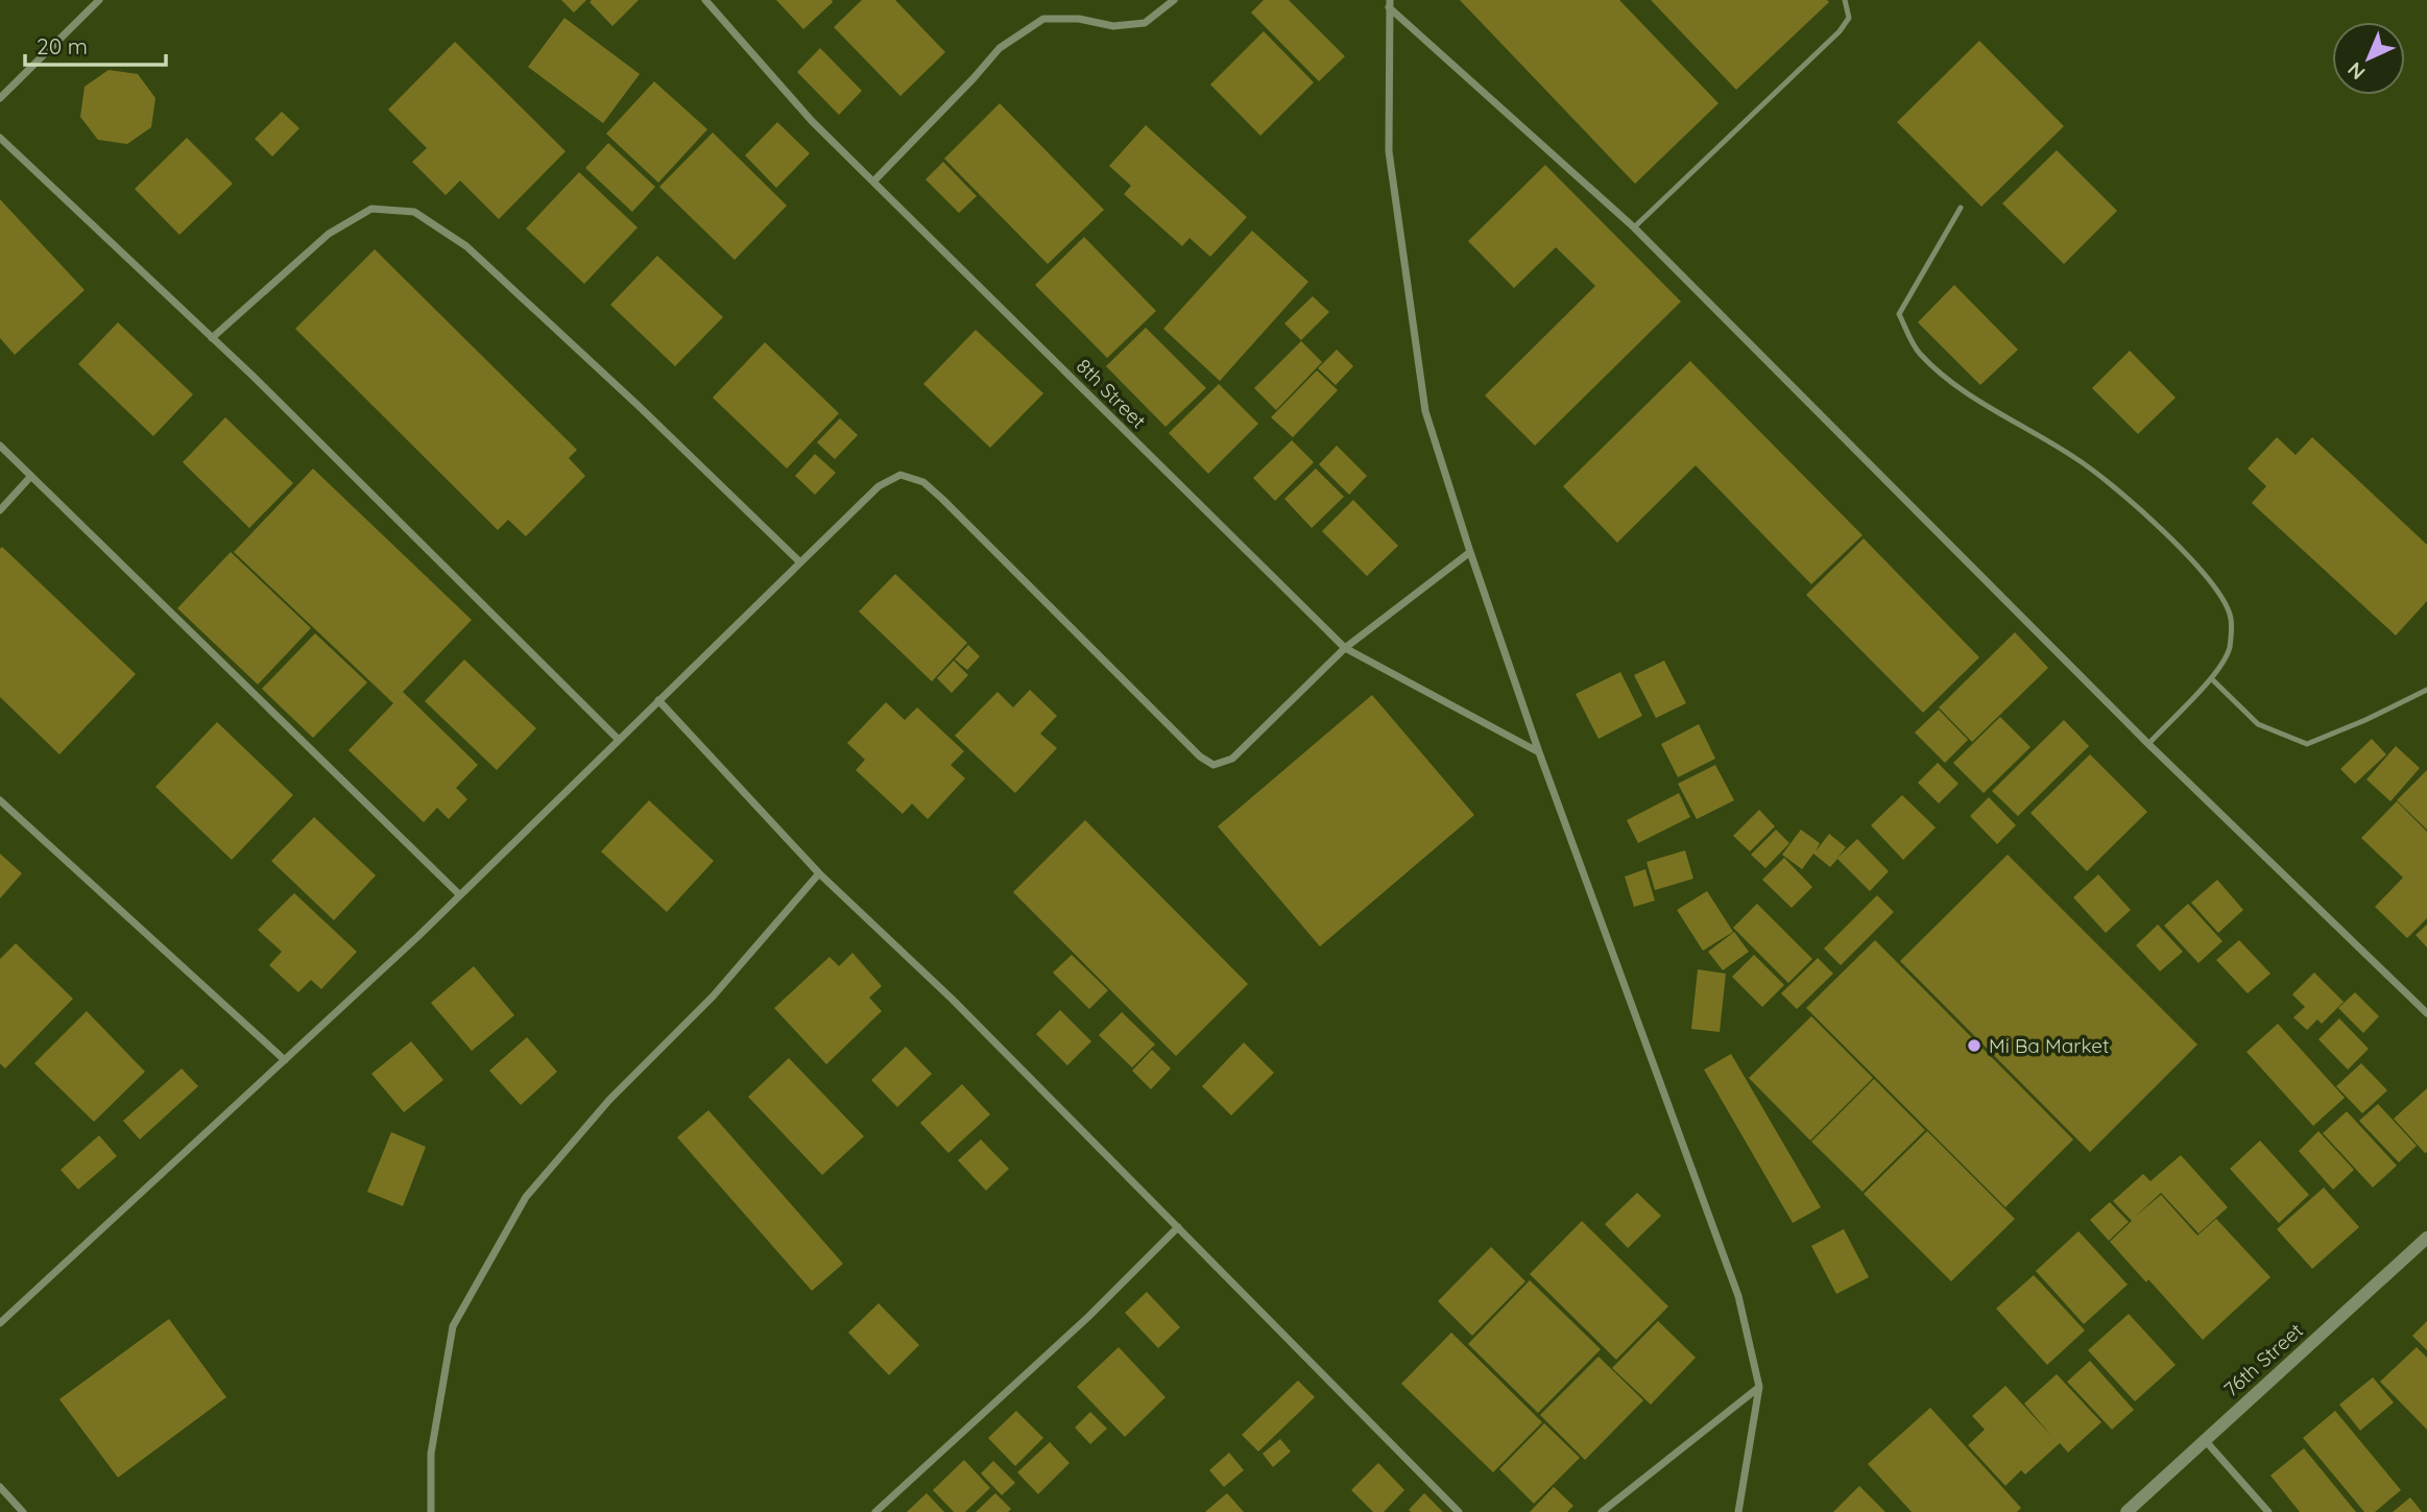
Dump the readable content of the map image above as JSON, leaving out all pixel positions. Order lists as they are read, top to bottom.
{
  "streets": {
    "street": ["8th Street", "76th Street"]
  },
  "places": ["Mi Ba Market"],
  "scale_bar": "20 m",
  "north": "bottom left"
}
